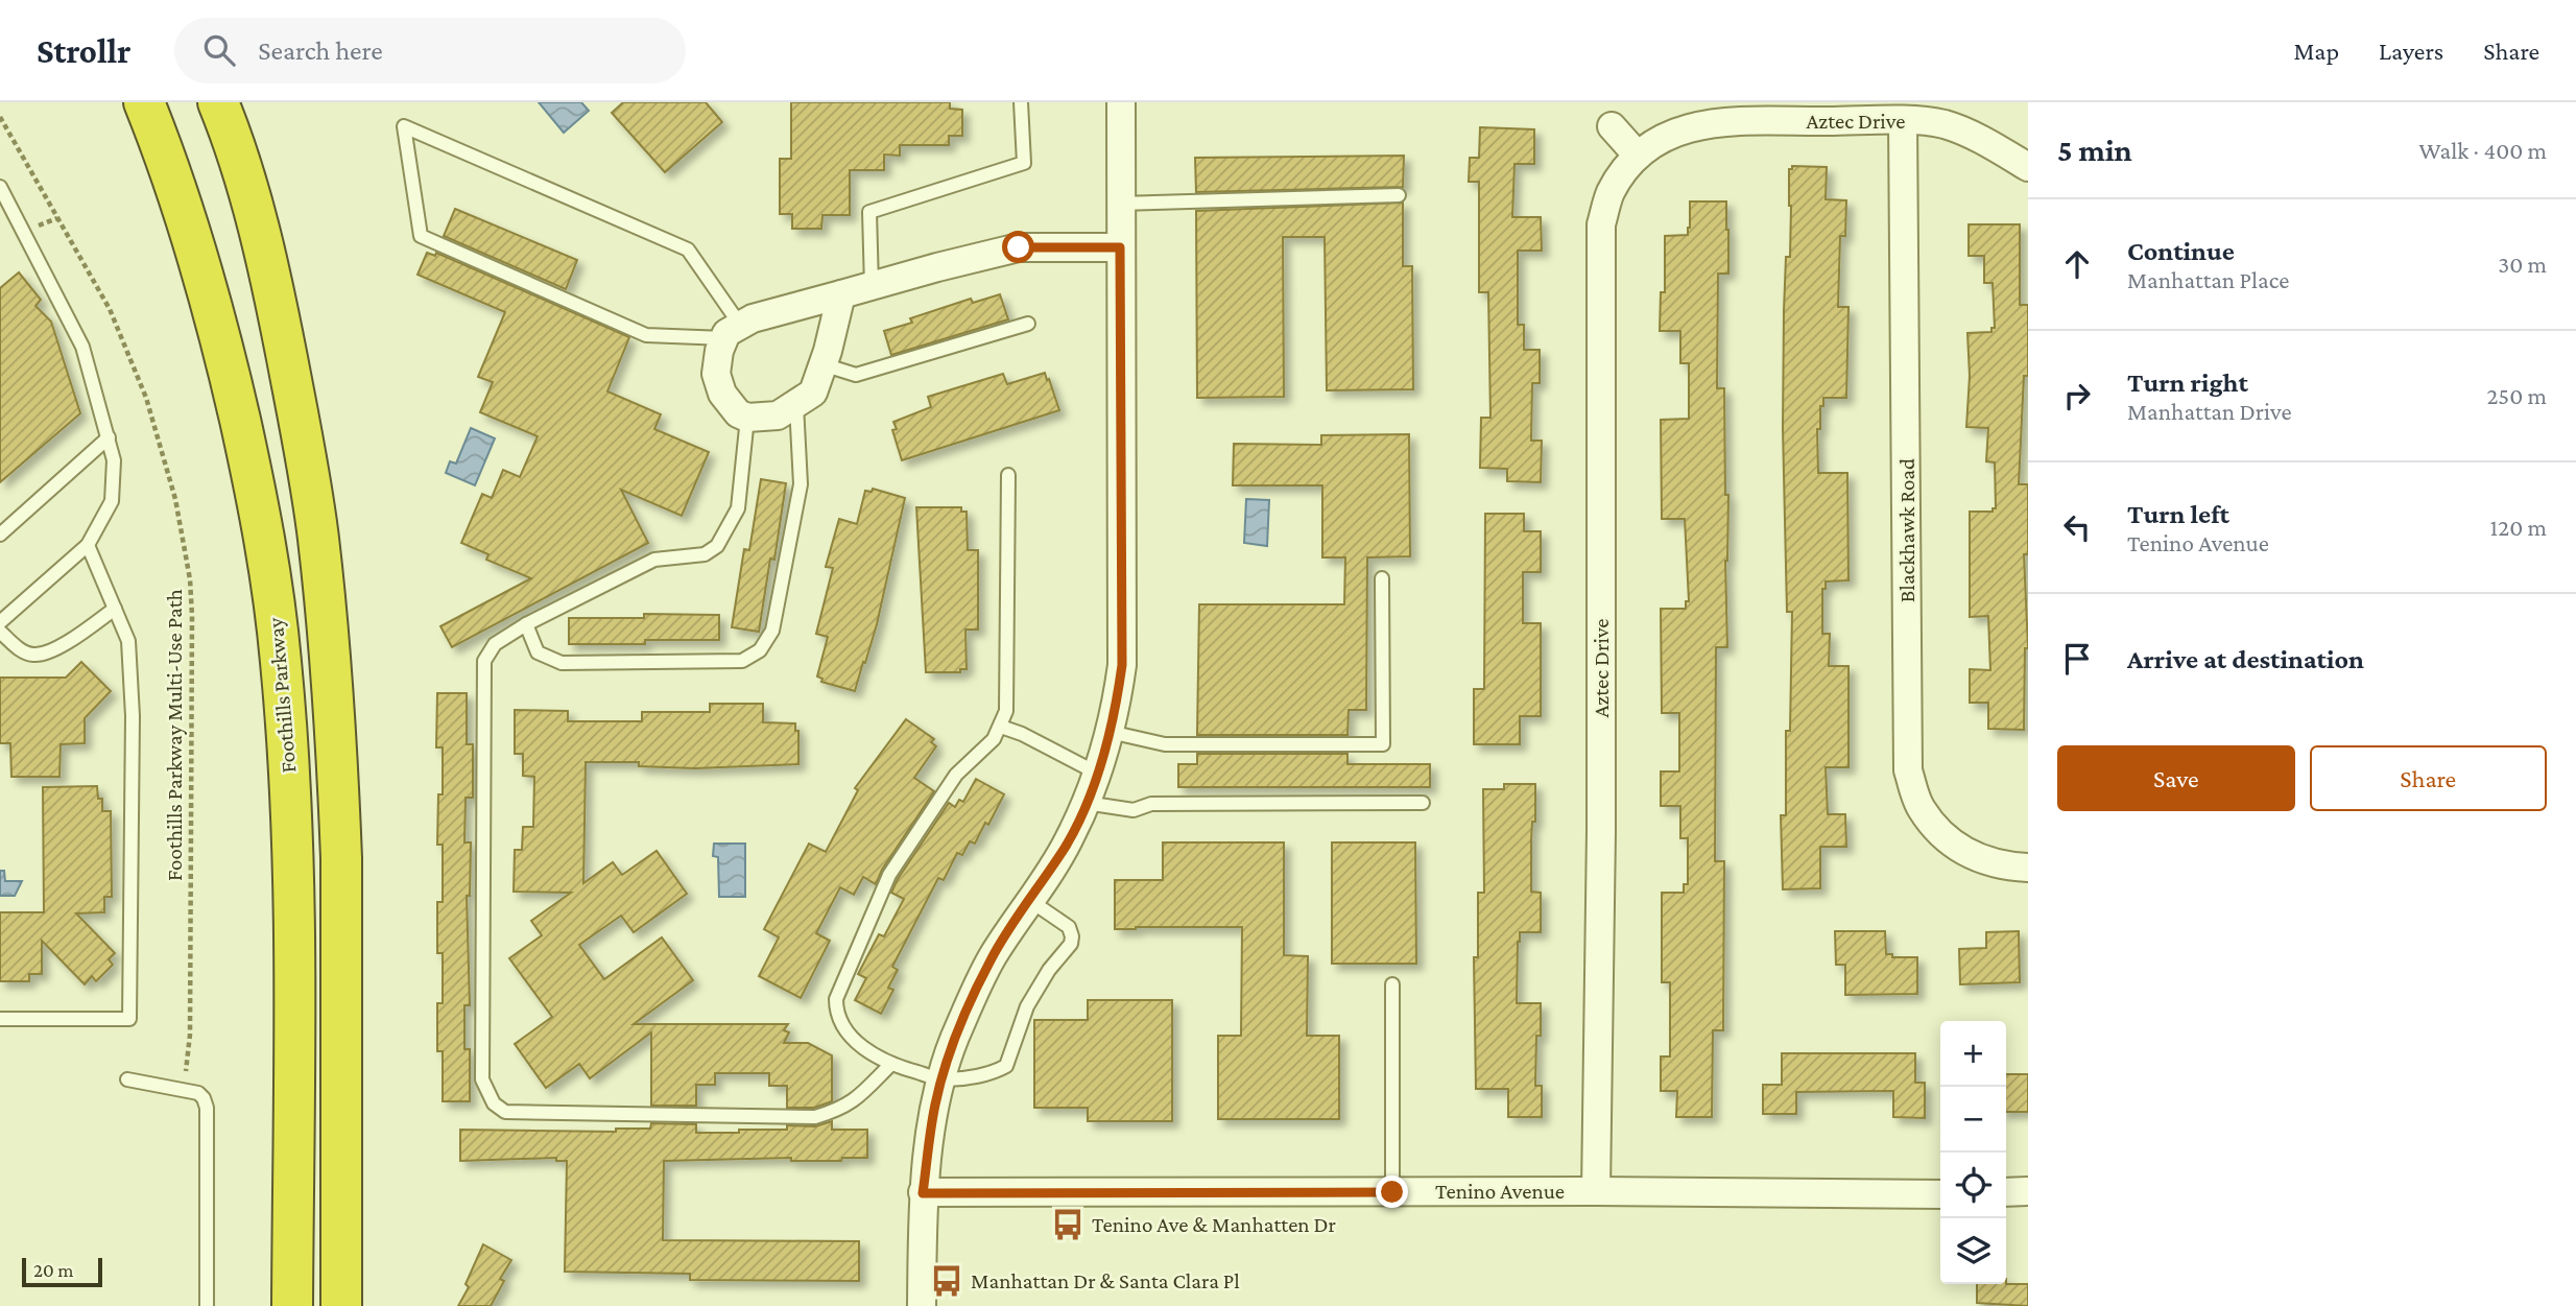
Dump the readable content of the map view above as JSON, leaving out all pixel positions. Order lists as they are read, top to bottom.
{
  "streets": {
    "highway": ["Foothills Parkway"],
    "street": ["Aztec Drive", "Blackhawk Road", "Tenino Avenue"],
    "path": ["Foothills Parkway Multi-Use Path"]
  },
  "crossings": [
    ["Aztec Drive", "Blackhawk Road"],
    ["Aztec Drive", "Tenino Avenue"]
  ],
  "places": {
    "bus stop": ["Tenino Ave & Manhatten Dr", "Manhattan Dr & Santa Clara Pl"]
  },
  "scale_bar": "20 m",
  "page": {
    "header": "Strollr",
    "search": "Search here",
    "nav": ["Map", "Layers", "Share"],
    "heading": ["5 min", "Walk · 400 m"],
    "list": [
      ["Continue", "Manhattan Place", "30 m"],
      ["Turn right", "Manhattan Drive", "250 m"],
      ["Turn left", "Tenino Avenue", "120 m"],
      "Arrive at destination"
    ],
    "buttons": ["Save", "Share"],
    "map_buttons": ["+", "−"],
    "scale": "20 m"
  }
}
